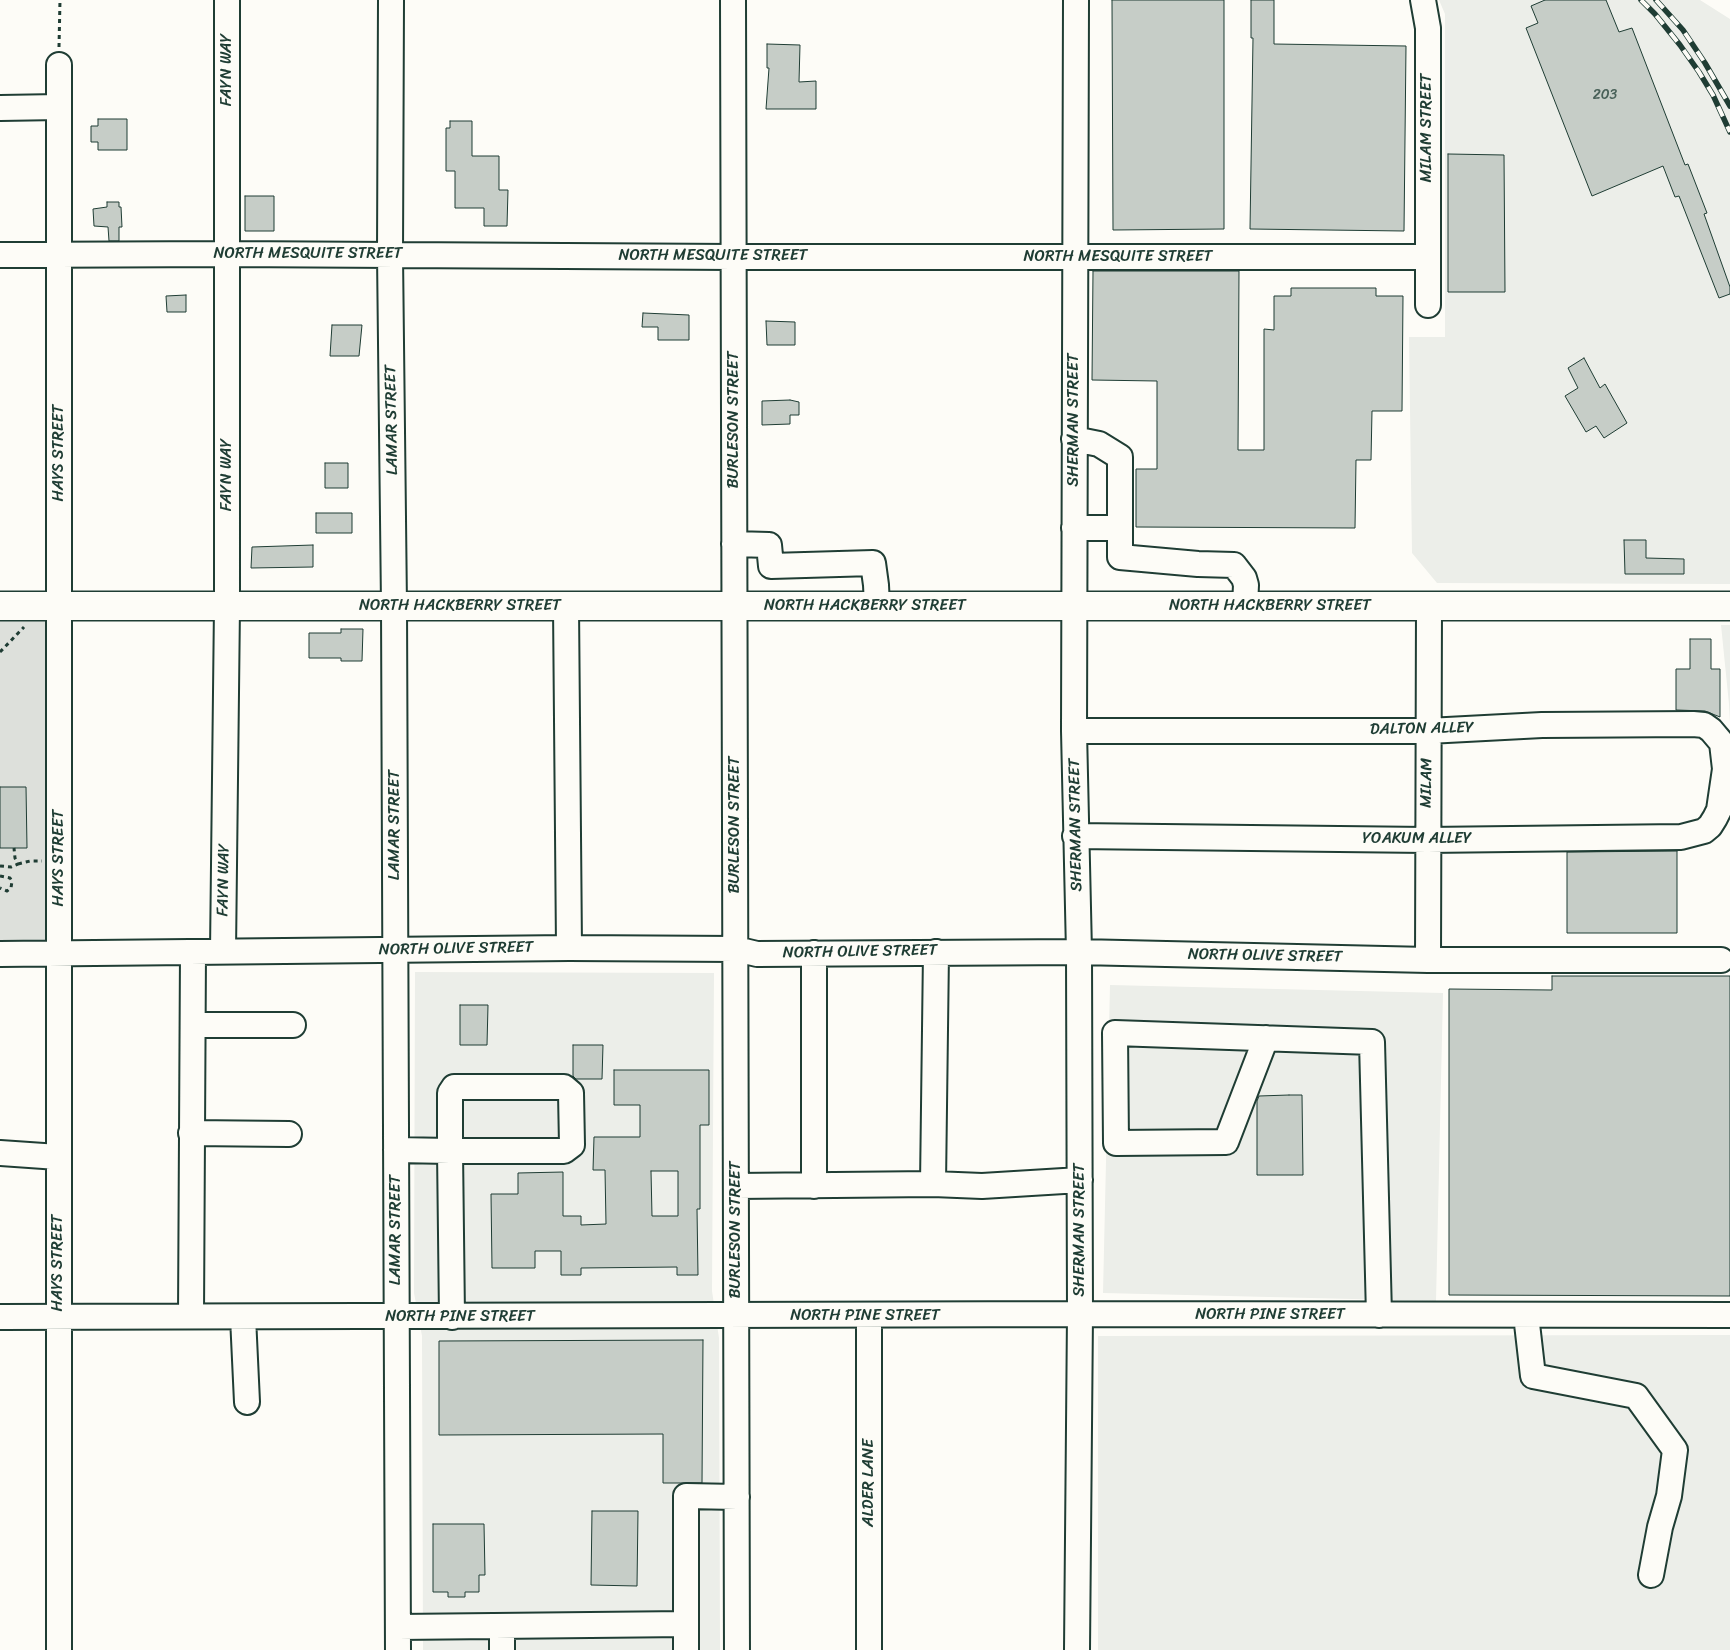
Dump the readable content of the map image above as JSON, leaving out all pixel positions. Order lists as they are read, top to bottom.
{
  "streets": {
    "main road": ["NORTH HACKBERRY STREET"],
    "street": [
      "FAYN WAY",
      "MILAM STREET",
      "NORTH MESQUITE STREET",
      "LAMAR STREET",
      "BURLESON STREET",
      "SHERMAN STREET",
      "HAYS STREET",
      "DALTON ALLEY",
      "MILAM",
      "YOAKUM ALLEY",
      "NORTH OLIVE STREET",
      "NORTH PINE STREET",
      "ALDER LANE"
    ]
  },
  "crossings": [
    ["FAYN WAY", "NORTH MESQUITE STREET"],
    ["FAYN WAY", "NORTH HACKBERRY STREET"],
    ["FAYN WAY", "NORTH OLIVE STREET"],
    ["MILAM STREET", "NORTH MESQUITE STREET"],
    ["NORTH MESQUITE STREET", "LAMAR STREET"],
    ["NORTH MESQUITE STREET", "BURLESON STREET"],
    ["NORTH MESQUITE STREET", "SHERMAN STREET"],
    ["NORTH MESQUITE STREET", "HAYS STREET"],
    ["LAMAR STREET", "NORTH HACKBERRY STREET"],
    ["LAMAR STREET", "NORTH OLIVE STREET"],
    ["LAMAR STREET", "NORTH PINE STREET"],
    ["BURLESON STREET", "NORTH HACKBERRY STREET"],
    ["BURLESON STREET", "NORTH OLIVE STREET"],
    ["BURLESON STREET", "NORTH PINE STREET"],
    ["SHERMAN STREET", "NORTH HACKBERRY STREET"],
    ["SHERMAN STREET", "DALTON ALLEY"],
    ["SHERMAN STREET", "YOAKUM ALLEY"],
    ["SHERMAN STREET", "NORTH OLIVE STREET"],
    ["SHERMAN STREET", "NORTH PINE STREET"],
    ["HAYS STREET", "NORTH HACKBERRY STREET"],
    ["HAYS STREET", "NORTH OLIVE STREET"],
    ["HAYS STREET", "NORTH PINE STREET"],
    ["NORTH HACKBERRY STREET", "MILAM"],
    ["DALTON ALLEY", "MILAM"],
    ["DALTON ALLEY", "YOAKUM ALLEY"],
    ["MILAM", "YOAKUM ALLEY"],
    ["MILAM", "NORTH OLIVE STREET"],
    ["NORTH PINE STREET", "ALDER LANE"]
  ],
  "house_numbers": ["203"]
}
